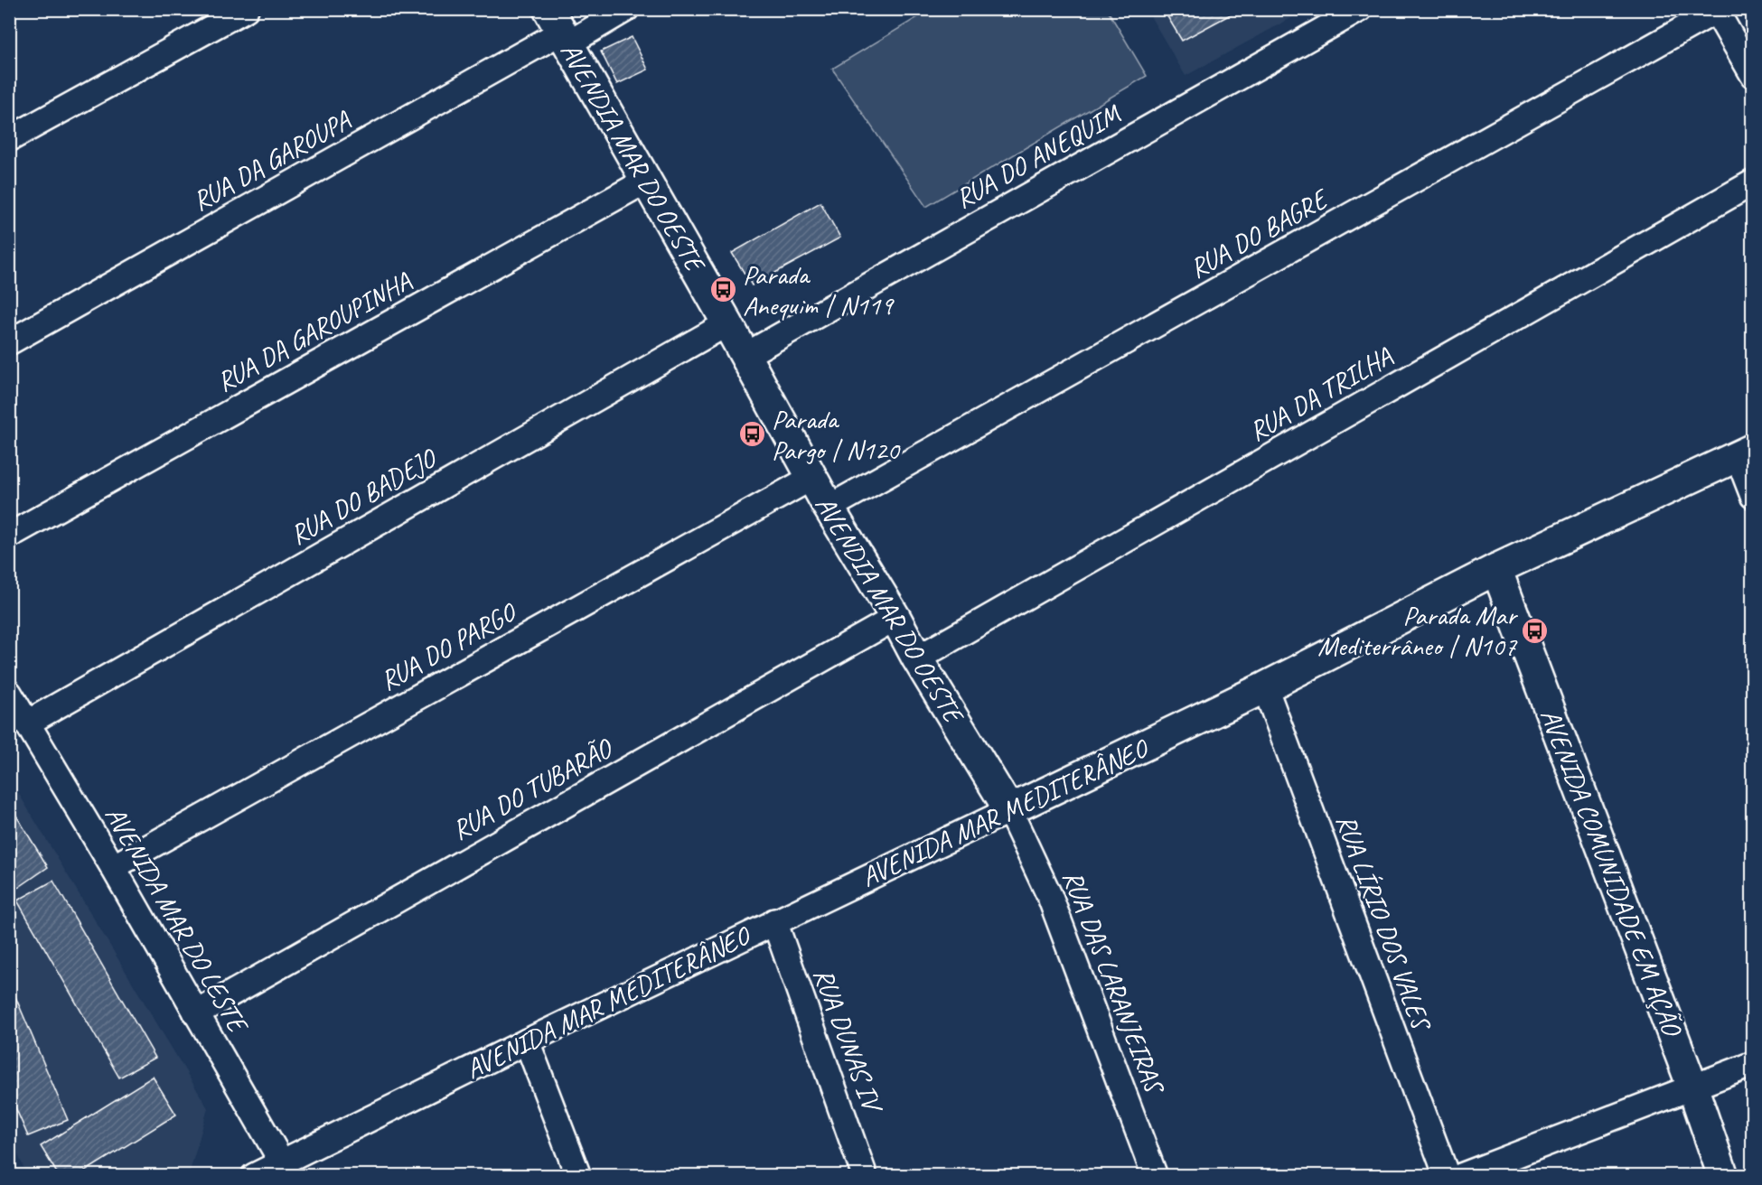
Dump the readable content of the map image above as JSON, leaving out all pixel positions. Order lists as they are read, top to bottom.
{
  "streets": {
    "street": [
      "AVENDIA MAR DO OESTE",
      "RUA DO ANEQUIM",
      "RUA DA GAROUPA",
      "RUA DO BAGRE",
      "RUA DA GAROUPINHA",
      "RUA DA TRILHA",
      "RUA DO BADEJO",
      "RUA DO PARGO",
      "RUA DO TUBARÃO",
      "AVENIDA MAR MEDITERÂNEO",
      "AVENIDA COMUNIDADE EM AÇÃO",
      "AVENIDA MAR DO LESTE",
      "RUA LÍRIO DOS VALES",
      "RUA DAS LARANJEIRAS",
      "RUA DUNAS IV"
    ]
  },
  "crossings": [
    ["AVENDIA MAR DO OESTE", "RUA DO ANEQUIM"],
    ["AVENDIA MAR DO OESTE", "RUA DA GAROUPA"],
    ["AVENDIA MAR DO OESTE", "RUA DO BAGRE"],
    ["AVENDIA MAR DO OESTE", "RUA DA GAROUPINHA"],
    ["AVENDIA MAR DO OESTE", "RUA DA TRILHA"],
    ["AVENDIA MAR DO OESTE", "RUA DO BADEJO"],
    ["AVENDIA MAR DO OESTE", "RUA DO PARGO"],
    ["AVENDIA MAR DO OESTE", "RUA DO TUBARÃO"],
    ["AVENDIA MAR DO OESTE", "AVENIDA MAR MEDITERÂNEO"],
    ["AVENDIA MAR DO OESTE", "RUA DAS LARANJEIRAS"],
    ["RUA DO BADEJO", "AVENIDA MAR DO LESTE"],
    ["RUA DO PARGO", "AVENIDA MAR DO LESTE"],
    ["RUA DO TUBARÃO", "AVENIDA MAR DO LESTE"],
    ["AVENIDA MAR MEDITERÂNEO", "AVENIDA COMUNIDADE EM AÇÃO"],
    ["AVENIDA MAR MEDITERÂNEO", "AVENIDA MAR DO LESTE"],
    ["AVENIDA MAR MEDITERÂNEO", "RUA LÍRIO DOS VALES"],
    ["AVENIDA MAR MEDITERÂNEO", "RUA DAS LARANJEIRAS"],
    ["AVENIDA MAR MEDITERÂNEO", "RUA DUNAS IV"]
  ],
  "places": {
    "bus stop": ["Parada Anequim | N119", "Parada Pargo | N120", "Parada Mar Mediterrâneo | N107"]
  }
}
